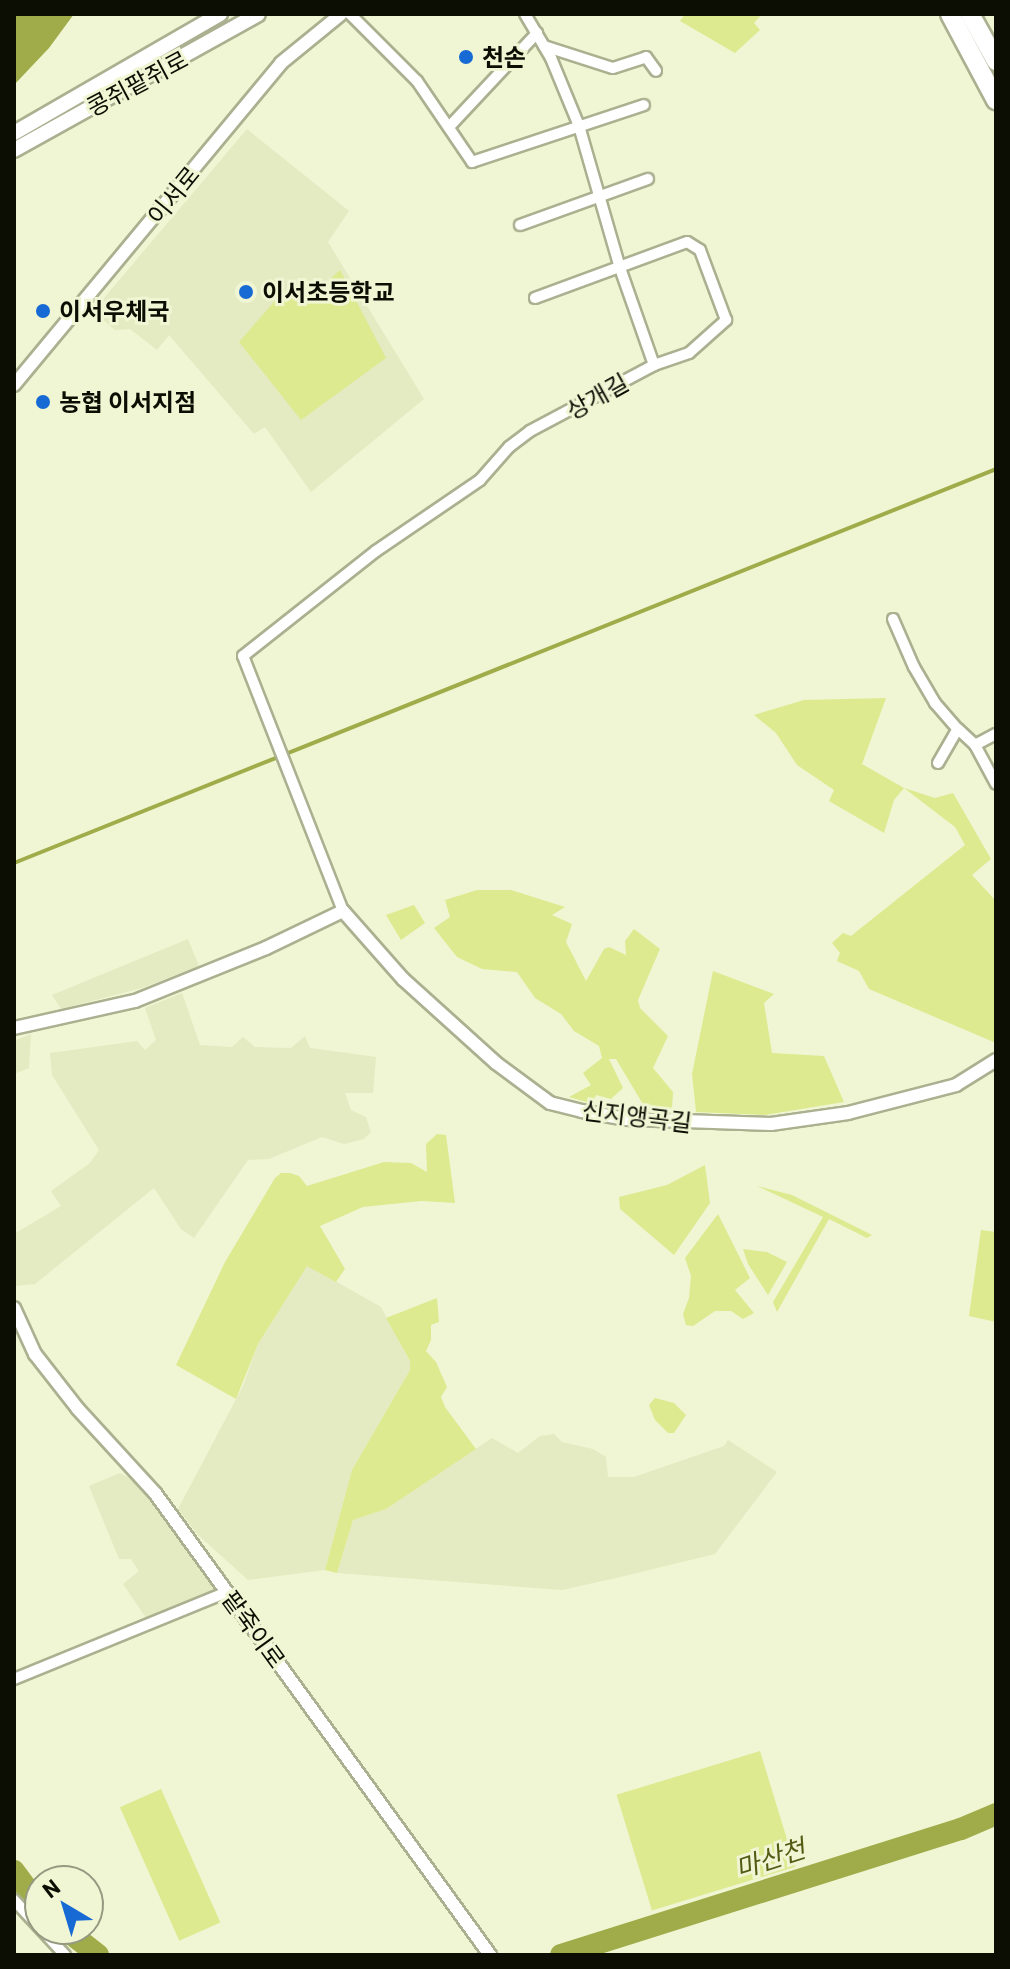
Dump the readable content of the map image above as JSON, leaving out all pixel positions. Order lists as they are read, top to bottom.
{
  "streets": {
    "main road": ["콩쥐팥쥐로"],
    "street": [
      "이서로",
      "상개길",
      "신지앵곡길",
      "팥죽이로"
    ]
  },
  "crossings": [
    ["상개길", "신지앵곡길"]
  ],
  "water": ["마산천"],
  "places": [
    "천손",
    "이서초등학교",
    "이서우체국",
    "농협 이서지점"
  ],
  "north": "top left"
}
